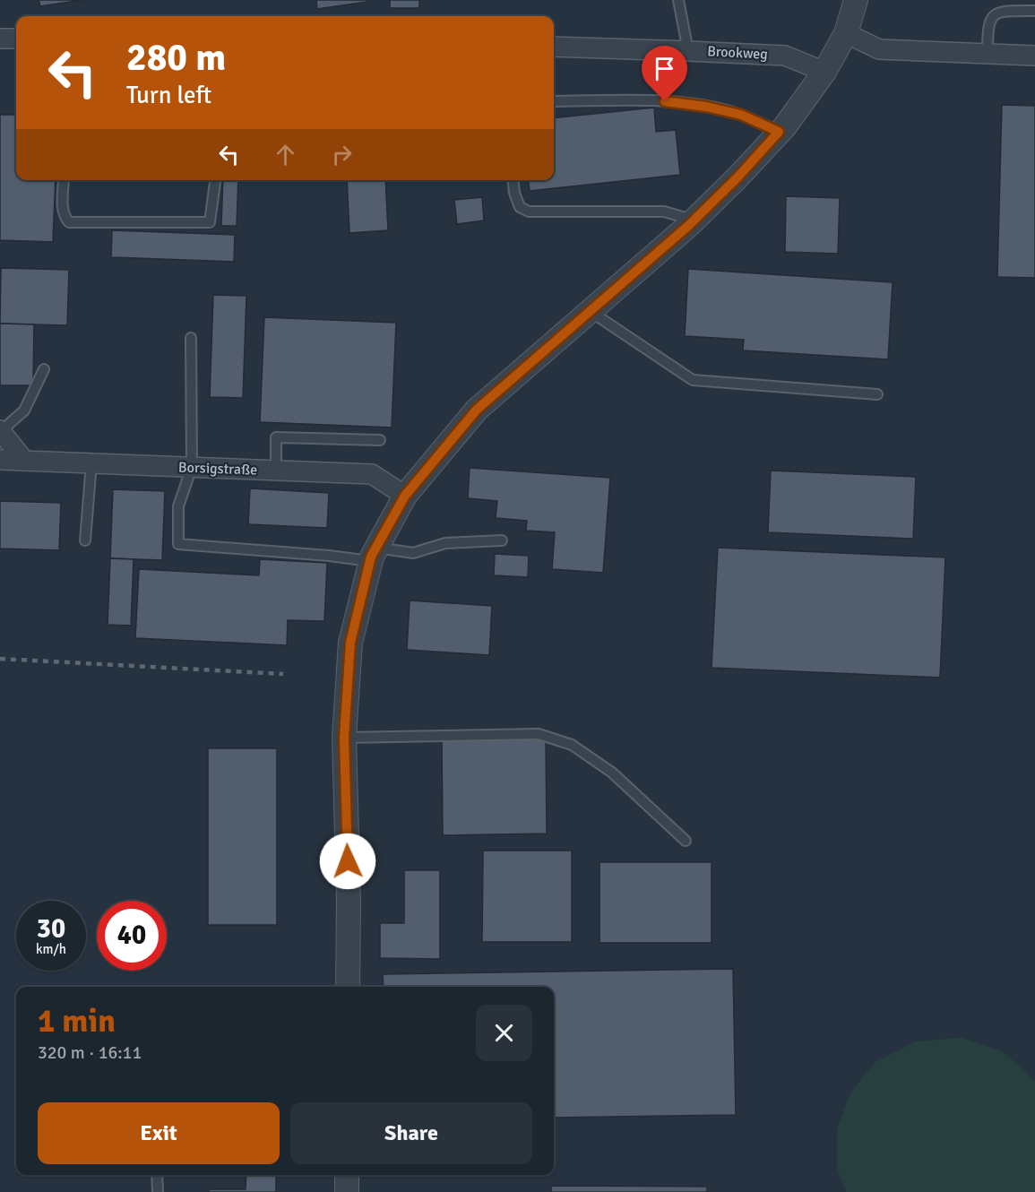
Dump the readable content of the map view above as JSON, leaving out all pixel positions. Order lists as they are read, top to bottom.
{
  "streets": {
    "street": ["Brookweg", "Borsigstraße"]
  },
  "page": {
    "turn": ["280 m", "Turn left"],
    "speed": "30 km/h",
    "limit": "40",
    "heading": ["1 min", "320 m · 16:11"],
    "buttons": ["Exit", "Share"]
  }
}
